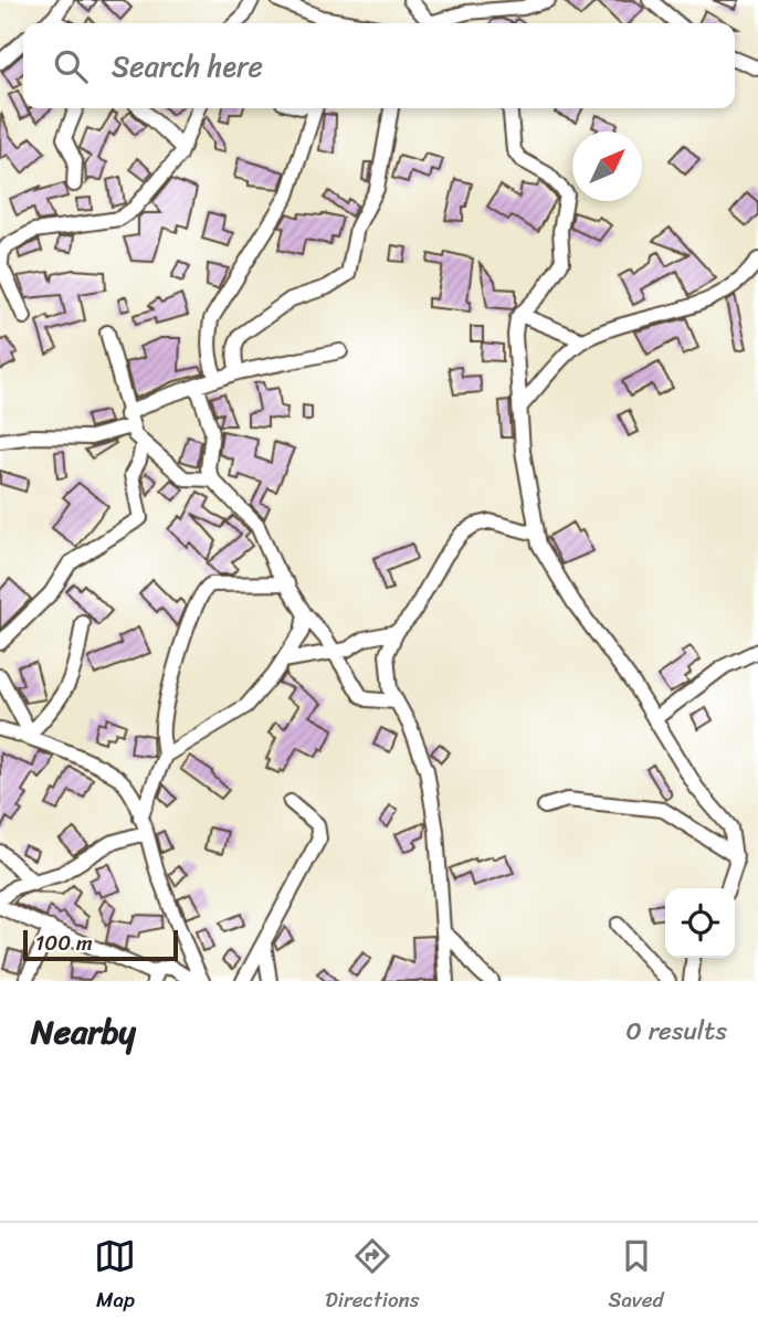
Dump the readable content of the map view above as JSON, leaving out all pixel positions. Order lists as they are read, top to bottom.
{
  "scale_bar": "100 m",
  "north": "top right",
  "page": {
    "search": "Search here",
    "scale": "100 m",
    "heading": ["Nearby", "0 results"],
    "nav": ["Map", "Directions", "Saved"]
  }
}
